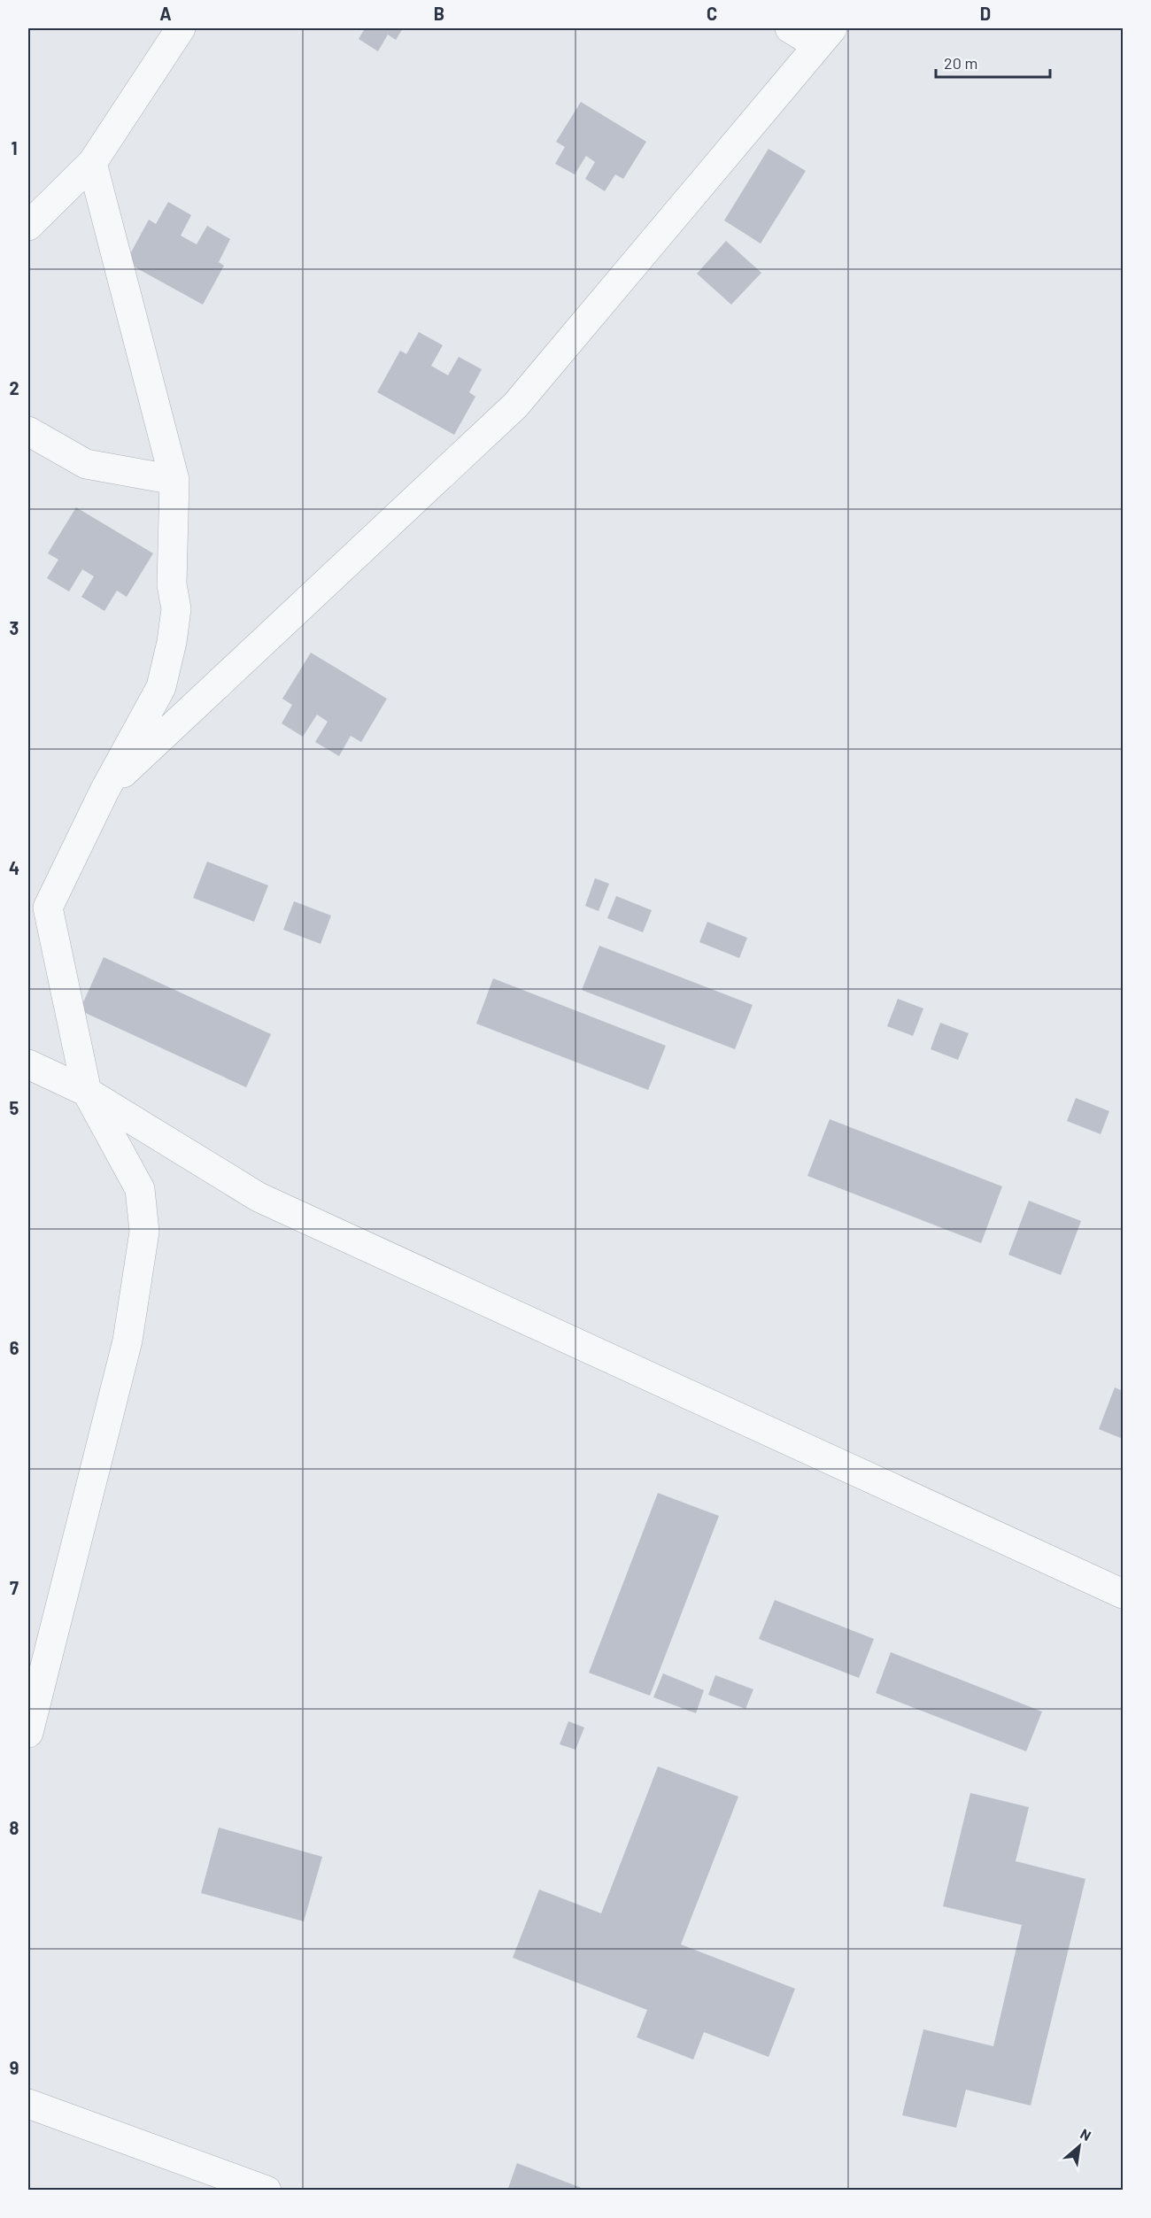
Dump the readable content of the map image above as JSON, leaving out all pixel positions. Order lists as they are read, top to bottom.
{
  "scale_bar": "20 m",
  "north": "top right",
  "grid": {
    "columns": [
      "A",
      "B",
      "C",
      "D"
    ],
    "rows": [
      "1",
      "2",
      "3",
      "4",
      "5",
      "6",
      "7",
      "8",
      "9"
    ]
  }
}
